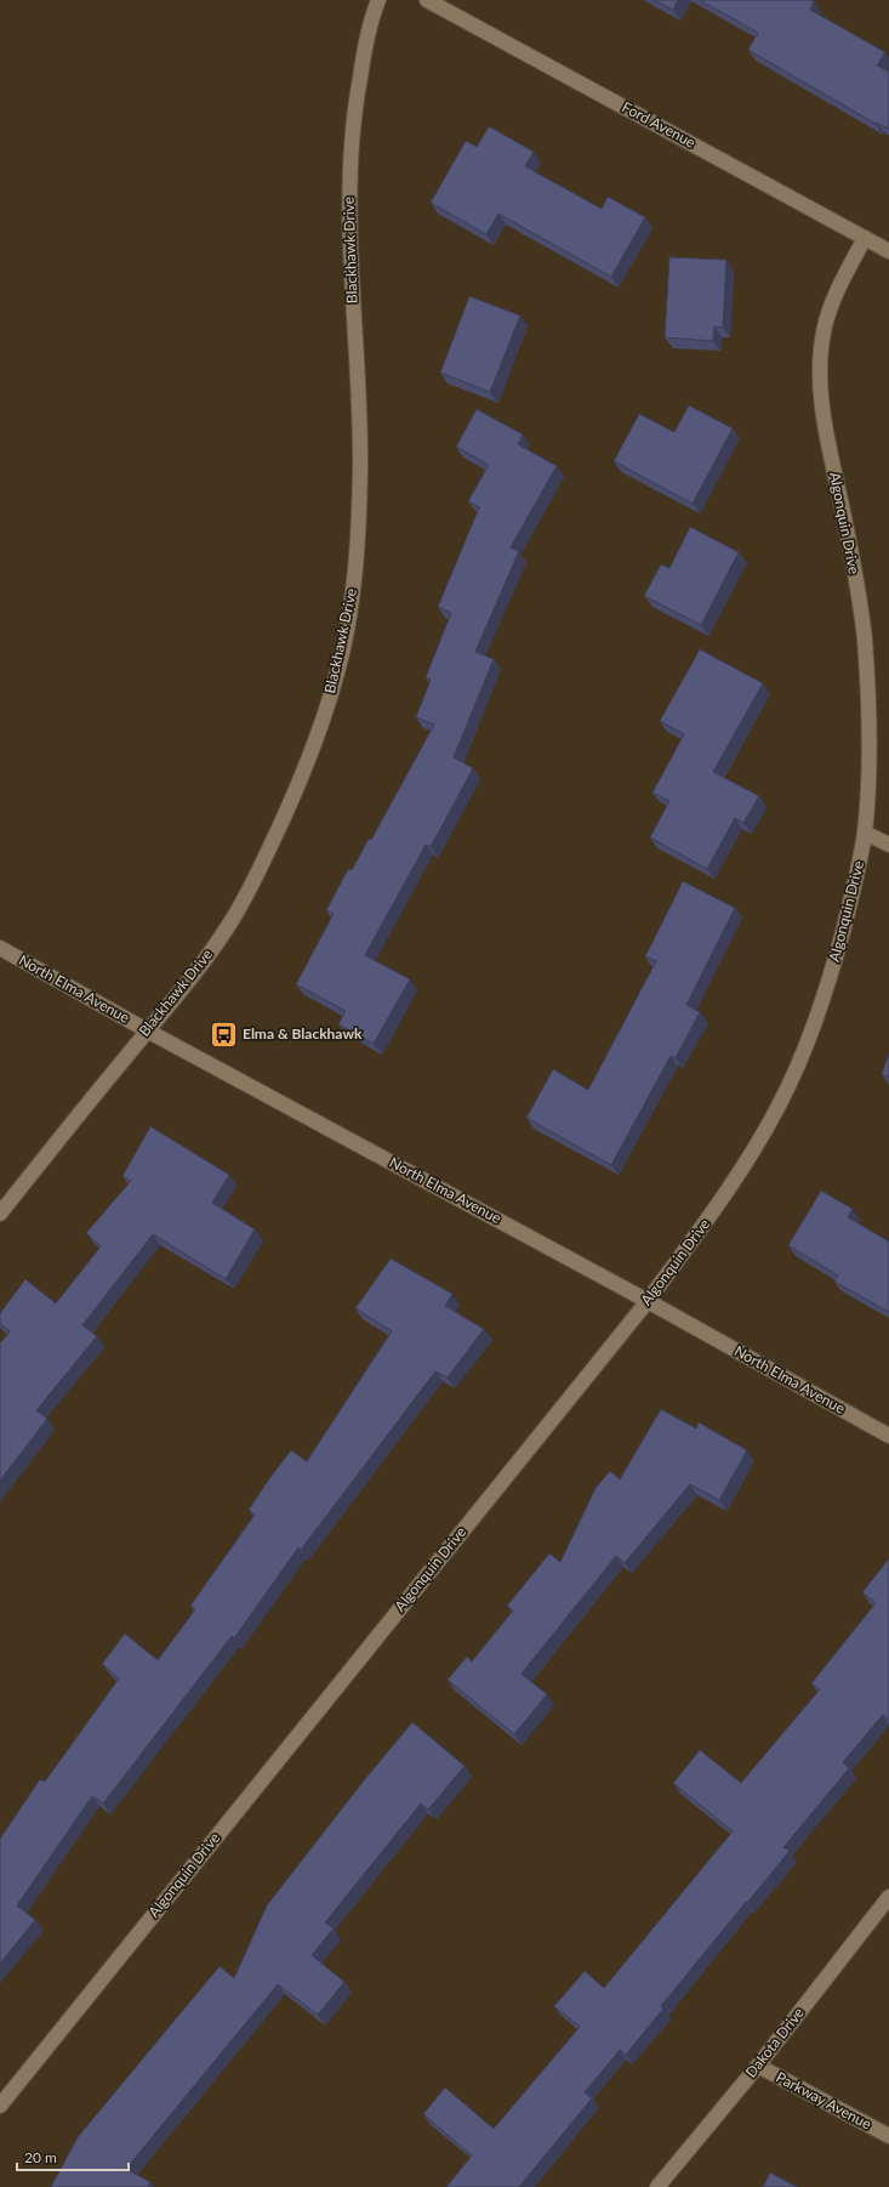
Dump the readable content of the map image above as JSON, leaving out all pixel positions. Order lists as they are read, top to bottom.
{
  "streets": {
    "street": [
      "Ford Avenue",
      "Blackhawk Drive",
      "Algonquin Drive",
      "North Elma Avenue",
      "Dakota Drive",
      "Parkway Avenue"
    ]
  },
  "crossings": [
    ["Ford Avenue", "Algonquin Drive"],
    ["Blackhawk Drive", "North Elma Avenue"],
    ["Algonquin Drive", "North Elma Avenue"],
    ["Dakota Drive", "Parkway Avenue"]
  ],
  "places": {
    "bus stop": ["Elma & Blackhawk"]
  },
  "scale_bar": "20 m"
}
